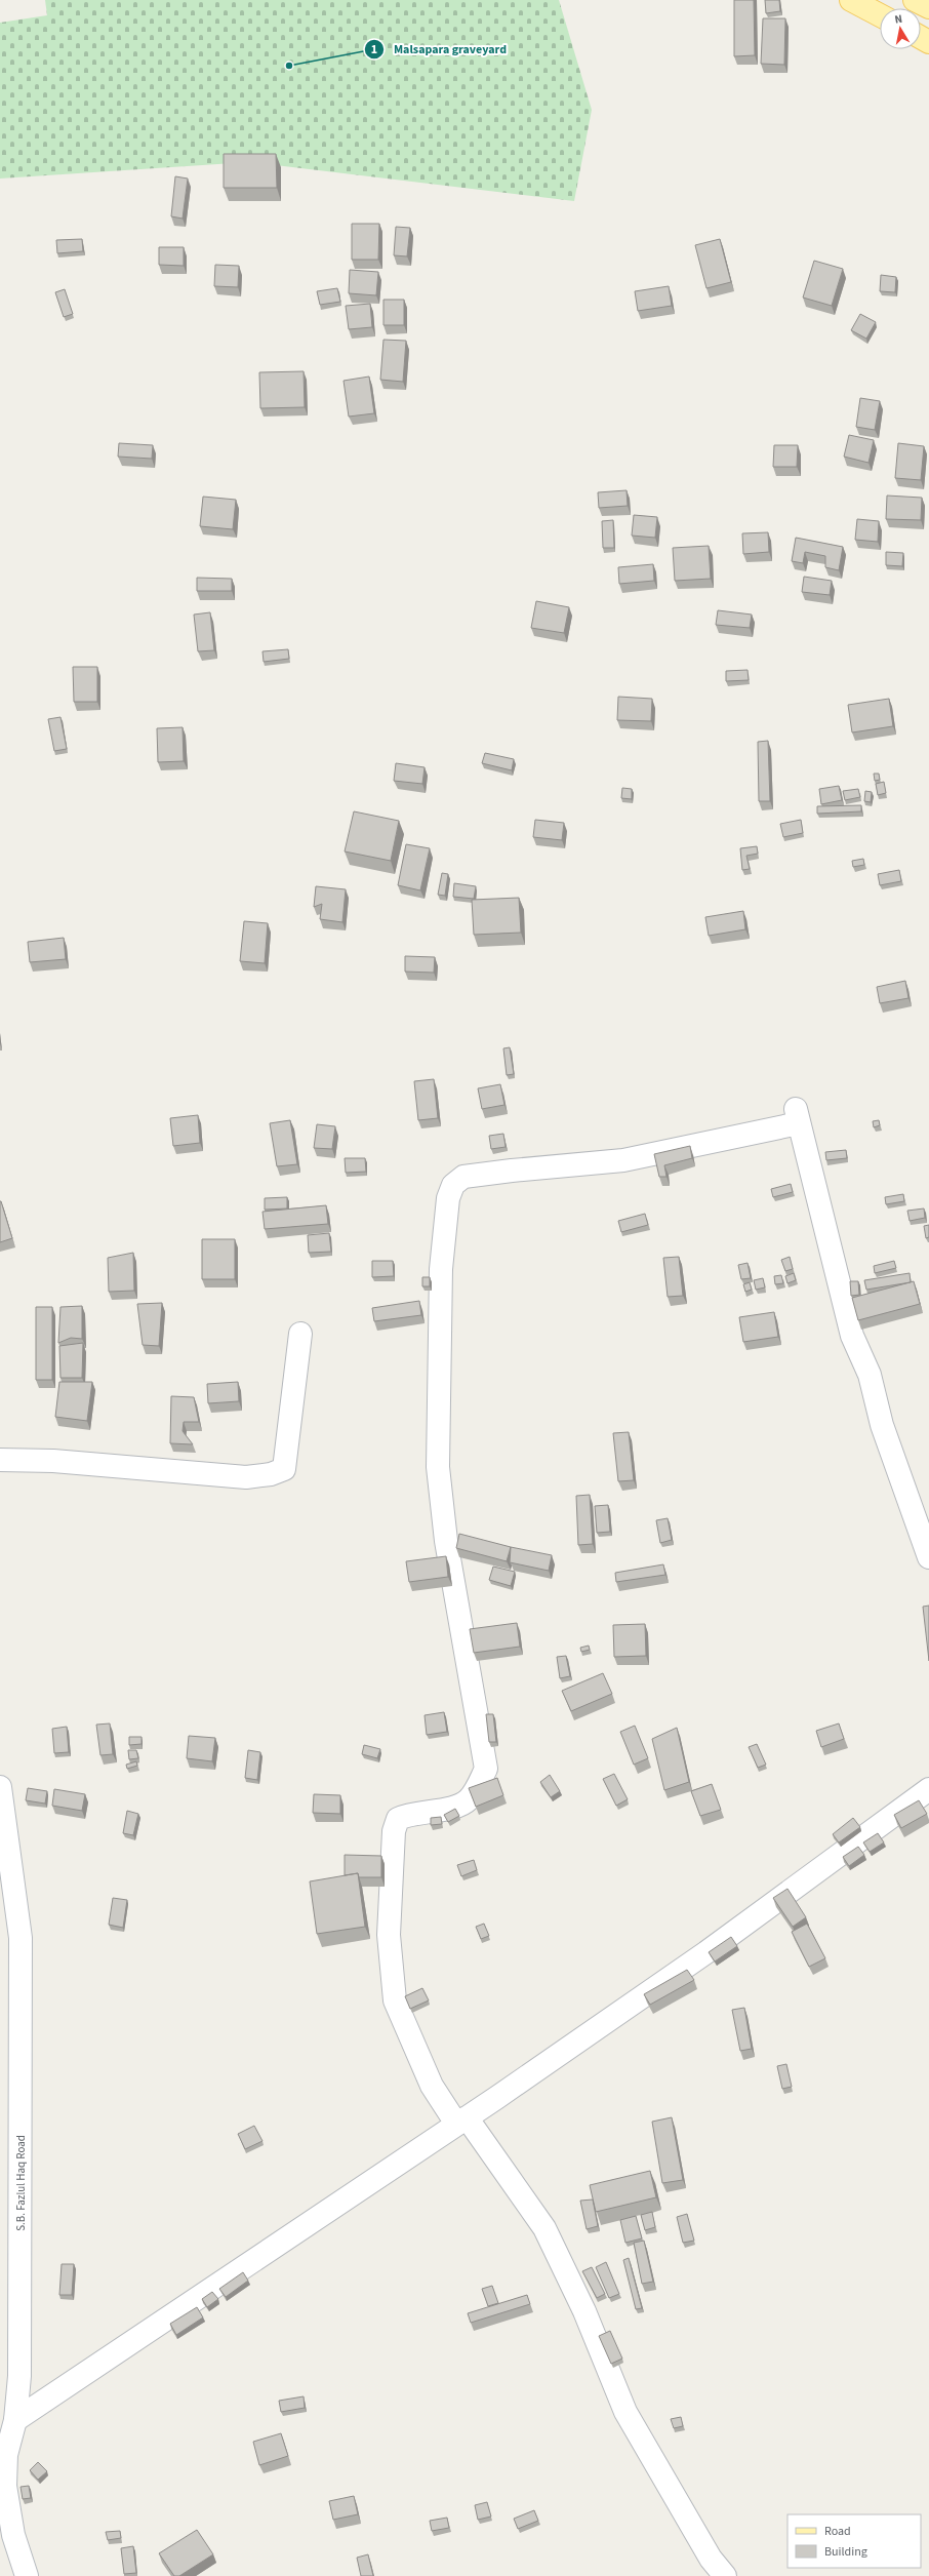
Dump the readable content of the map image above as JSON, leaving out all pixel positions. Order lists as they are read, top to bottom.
{
  "streets": {
    "street": ["S.B. Fazlul Haq Road"]
  },
  "places": ["Malsapara graveyard"],
  "legend": ["Road", "Building"],
  "north": "top"
}
